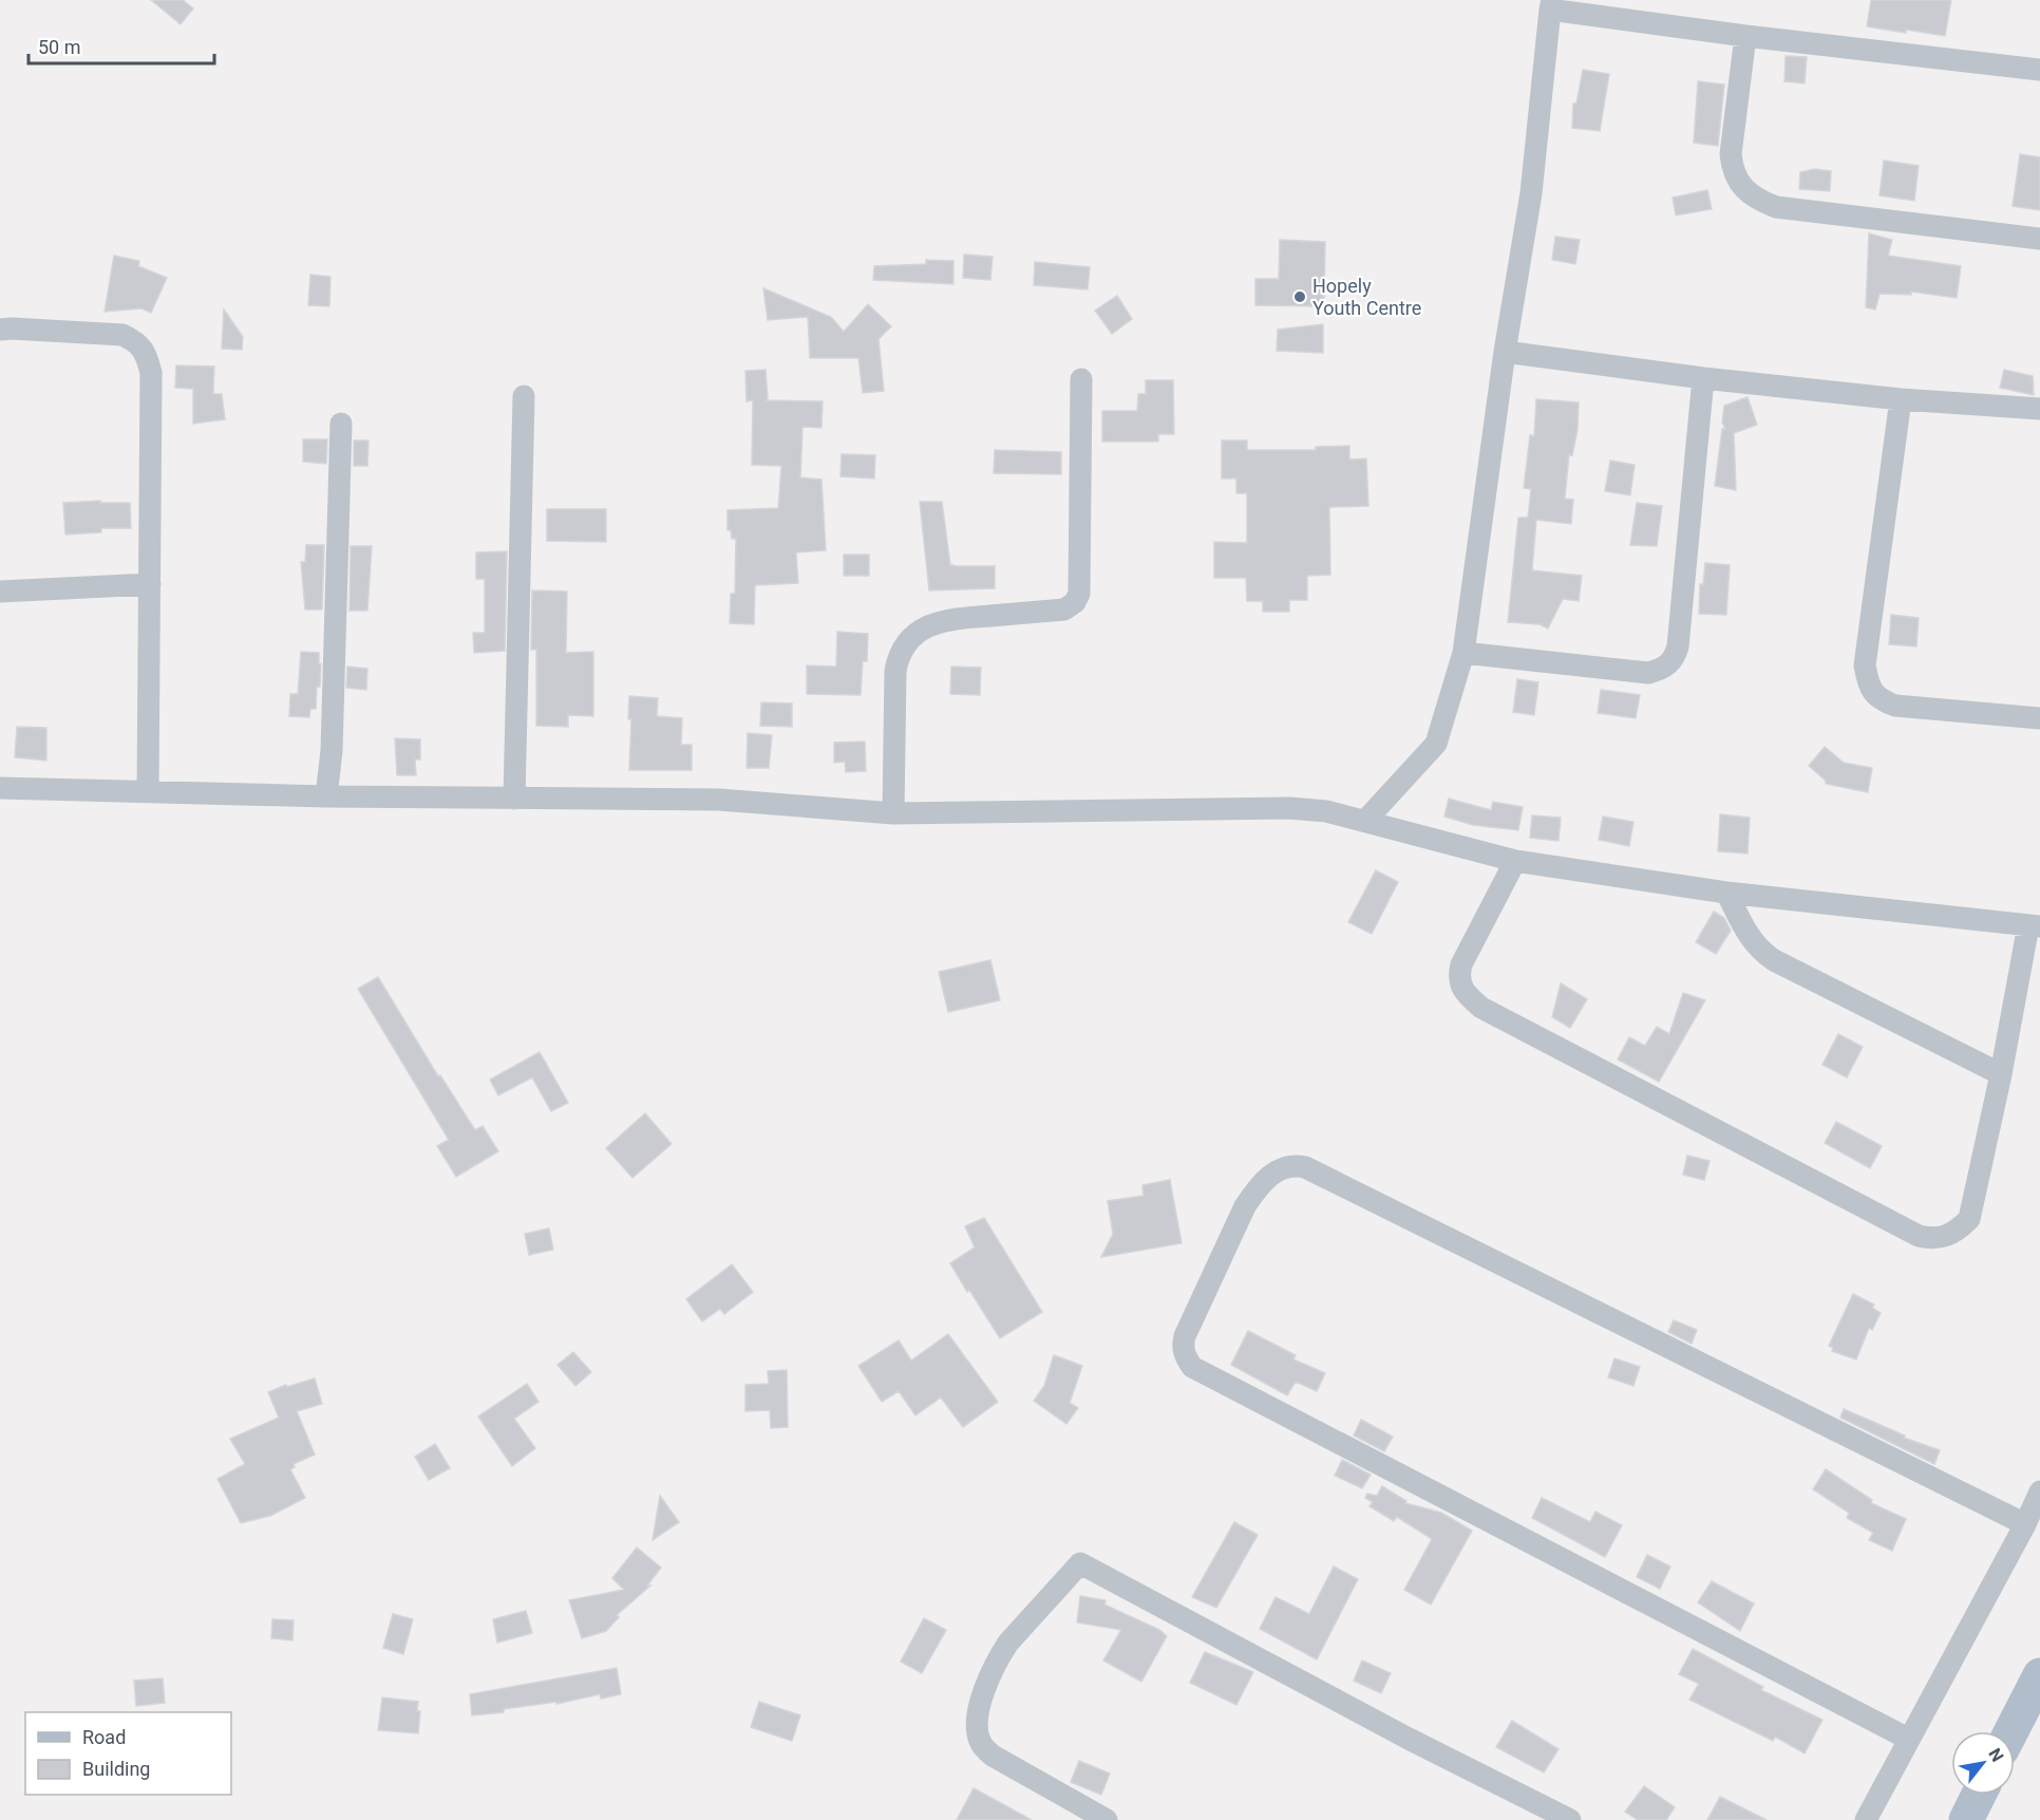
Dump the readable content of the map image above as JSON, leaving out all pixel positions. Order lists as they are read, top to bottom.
{
  "places": ["Hopely Youth Centre"],
  "legend": ["Road", "Building"],
  "scale_bar": "50 m",
  "north": "top right"
}
